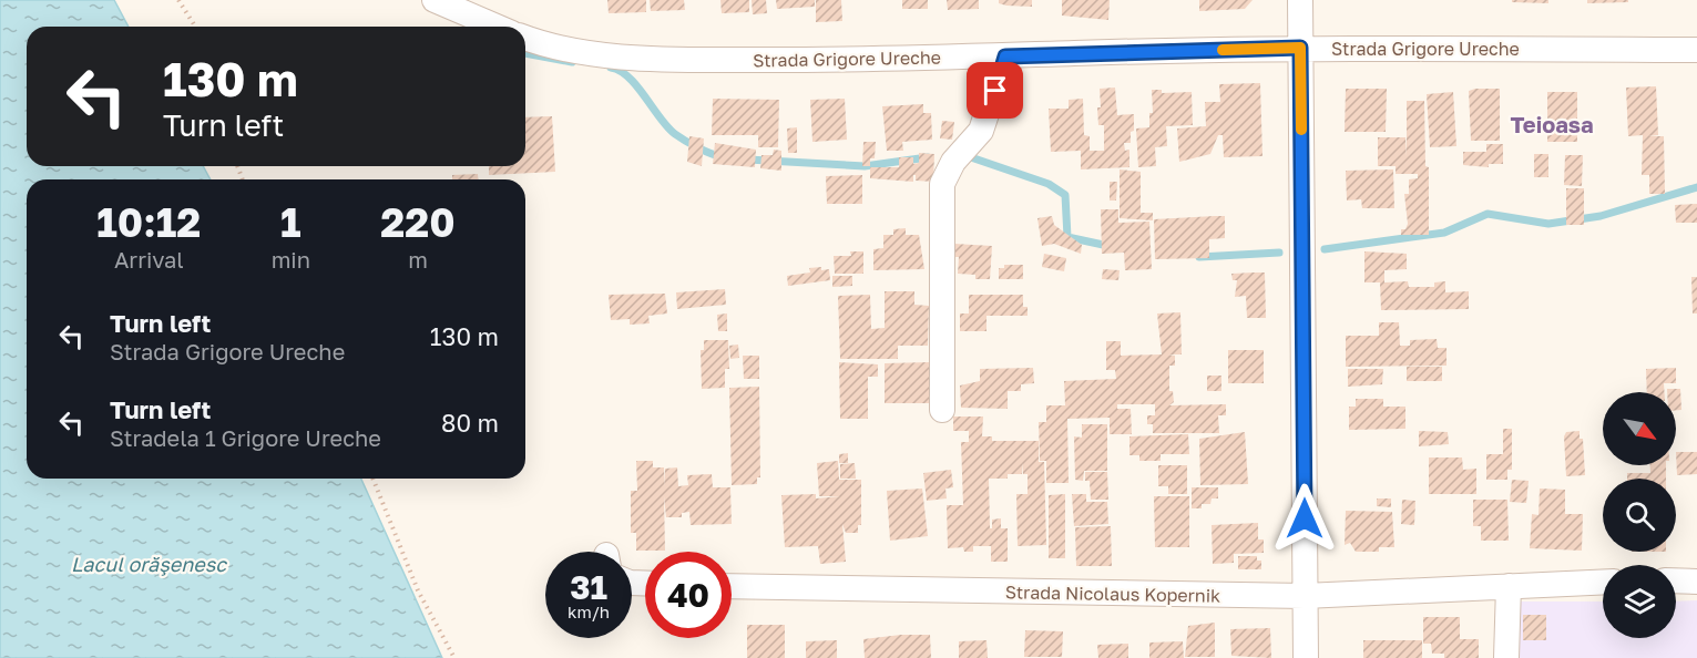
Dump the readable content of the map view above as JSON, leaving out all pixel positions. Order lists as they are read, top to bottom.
{
  "streets": {
    "street": ["Strada Grigore Ureche", "Strada Nicolaus Kopernik"]
  },
  "districts": ["Teioasa"],
  "water": ["Lacul orăşenesc"],
  "north": "bottom right",
  "page": {
    "turn": ["130 m", "Turn left"],
    "eta": [
      "10:12",
      "Arrival",
      "1",
      "min",
      "220",
      "m"
    ],
    "list": [
      {
        "name": "Turn left",
        "note": "Strada Grigore Ureche",
        "value": "130 m"
      },
      {
        "name": "Turn left",
        "note": "Stradela 1 Grigore Ureche",
        "value": "80 m"
      }
    ],
    "speed": "31 km/h",
    "limit": "40"
  }
}
